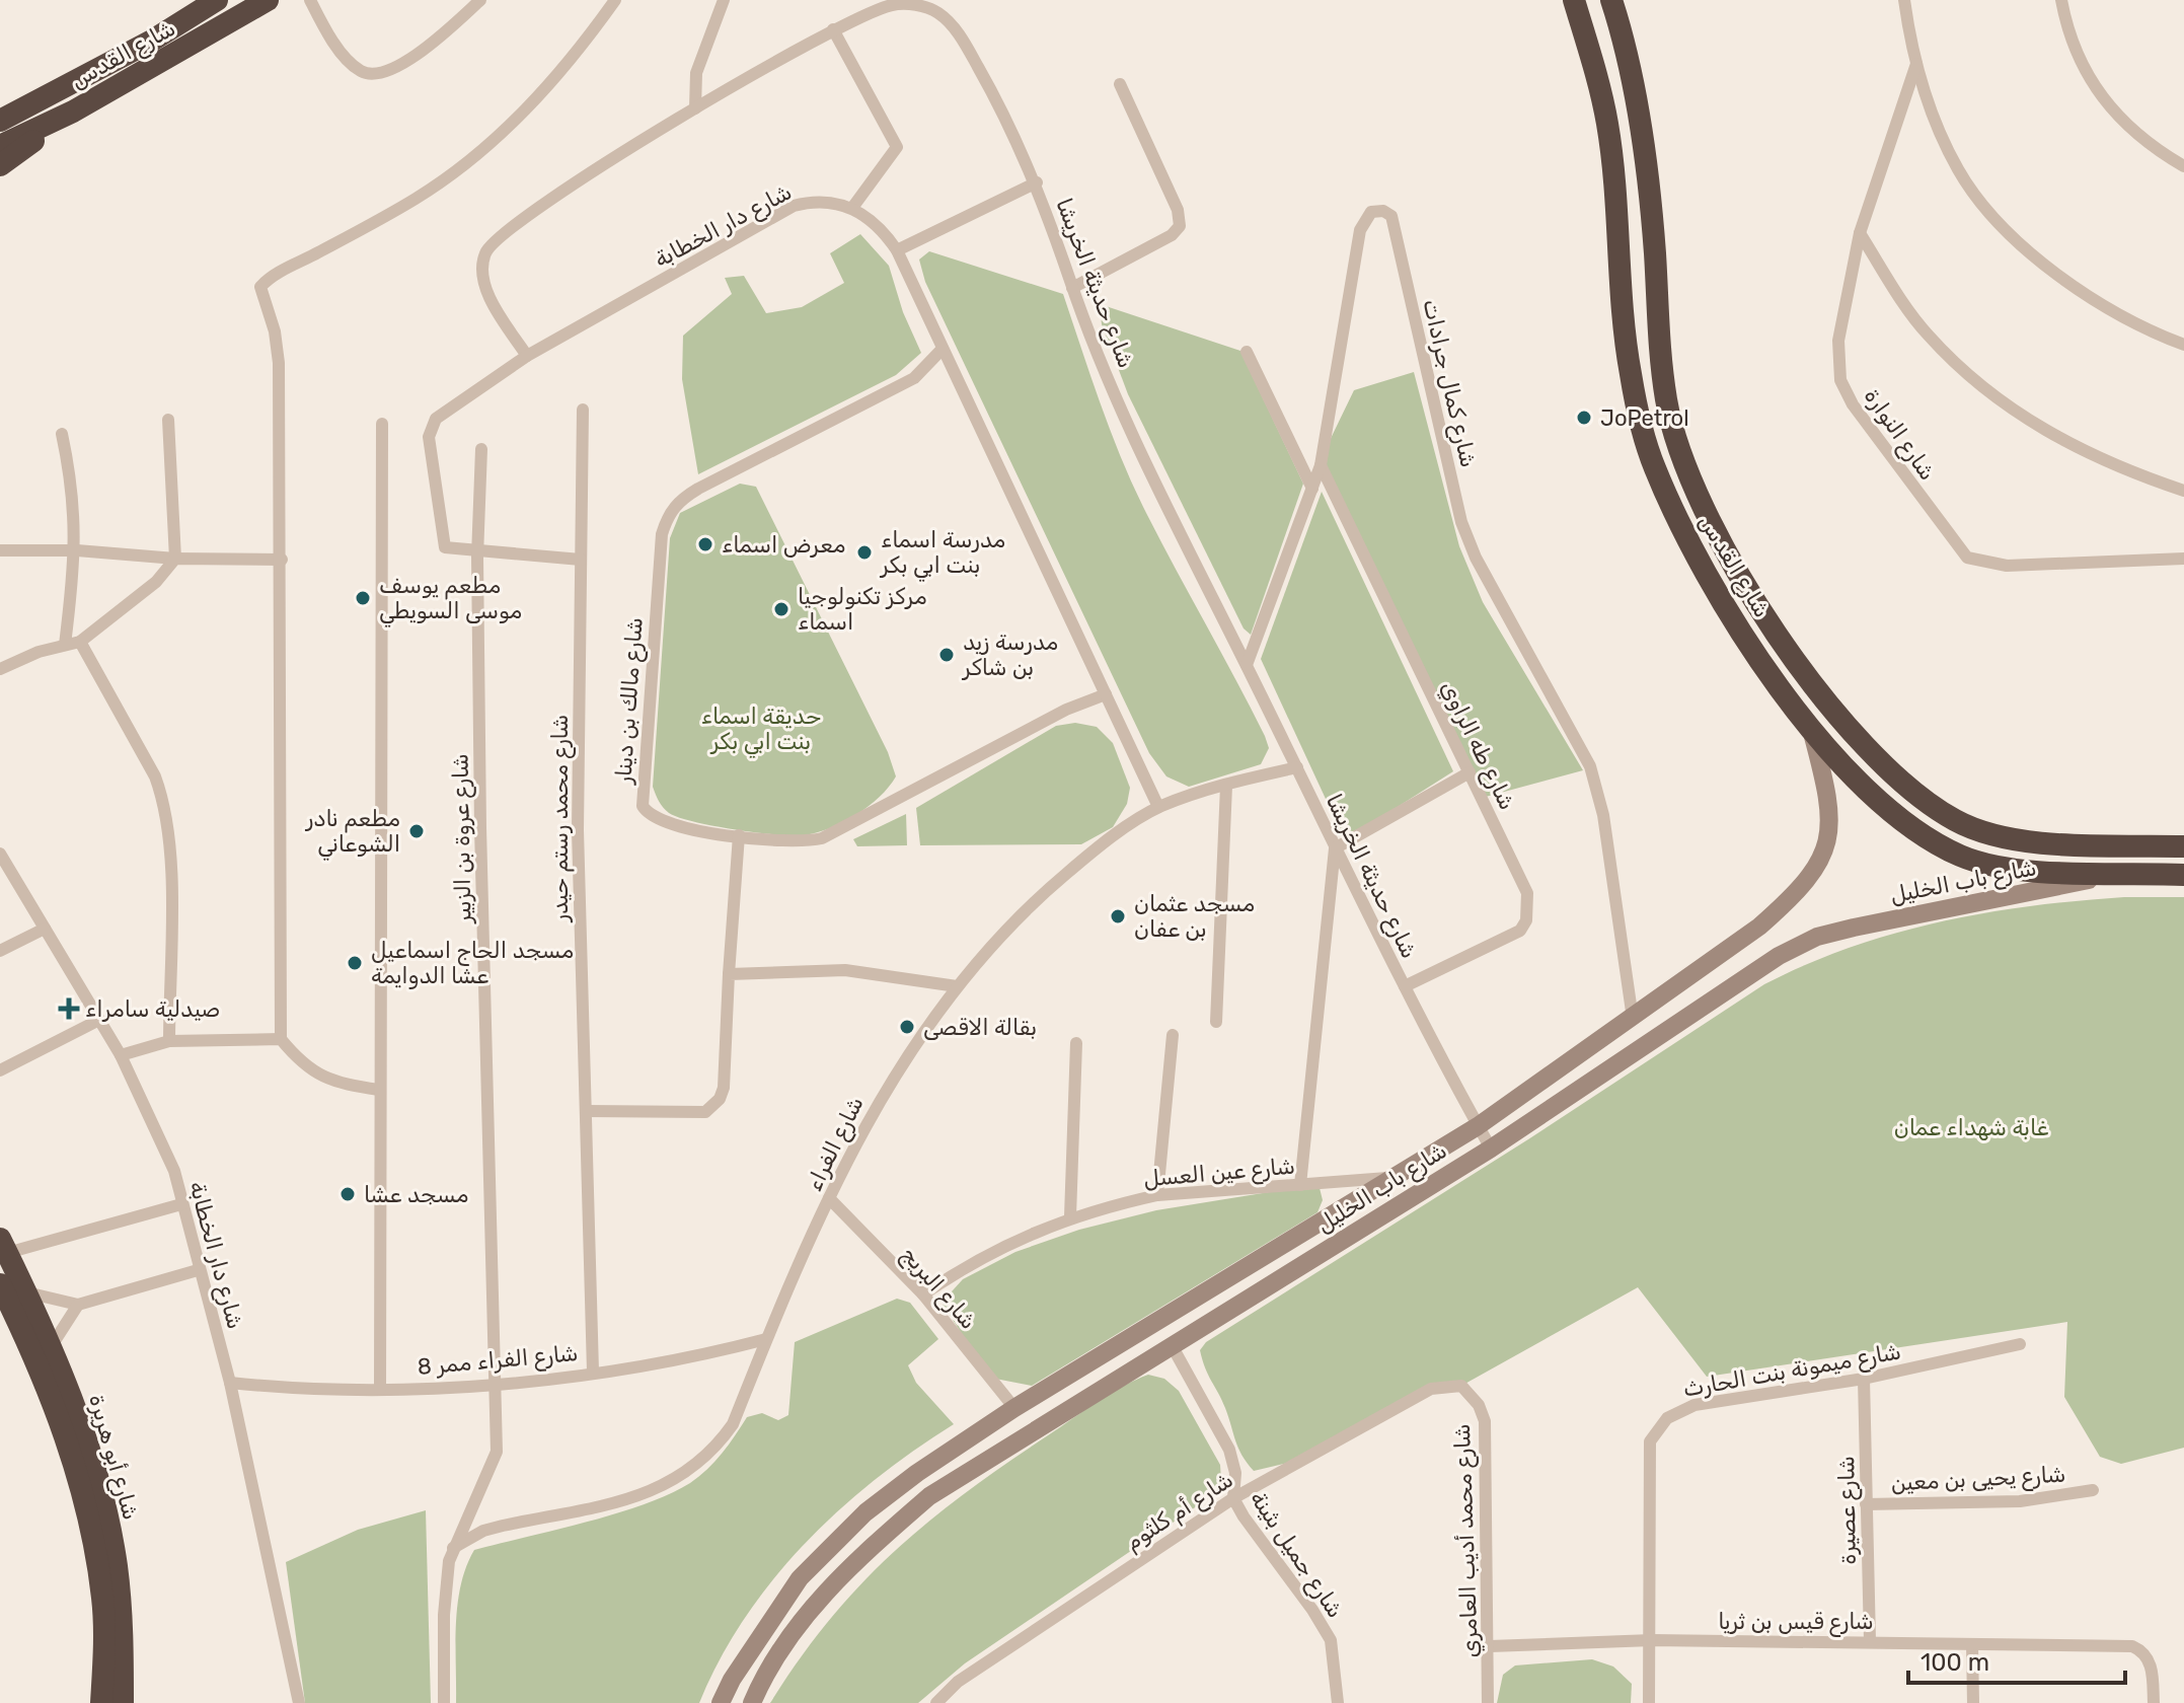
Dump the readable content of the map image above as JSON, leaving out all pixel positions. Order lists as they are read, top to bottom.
{
  "streets": {
    "highway": ["شارع القدس", "شارع أبو هريرة"],
    "main road": ["شارع باب الخليل"],
    "street": [
      "شارع دار الخطابة",
      "شارع حديثة الخريشا",
      "شارع كمال جرادات",
      "شارع النوارة",
      "شارع مالك بن دينار",
      "شارع طه الراوي",
      "شارع محمد رستم حيدر",
      "شارع عروة بن الزبير",
      "شارع الفراء",
      "شارع عين العسل",
      "شارع البريج",
      "شارع الفراء ممر 8",
      "شارع ميمونة بنت الحارث",
      "شارع يحيى بن معين",
      "شارع أم كلثوم",
      "شارع عصيرة",
      "شارع محمد أديب العامري",
      "شارع جميل بثينة",
      "شارع قيس بن ثريا"
    ]
  },
  "crossings": [
    ["شارع القدس", "شارع باب الخليل"],
    ["شارع دار الخطابة", "شارع حديثة الخريشا"],
    ["شارع دار الخطابة", "شارع مالك بن دينار"],
    ["شارع دار الخطابة", "شارع محمد رستم حيدر"],
    ["شارع دار الخطابة", "شارع عروة بن الزبير"],
    ["شارع دار الخطابة", "شارع الفراء"],
    ["شارع دار الخطابة", "شارع الفراء ممر 8"],
    ["شارع حديثة الخريشا", "شارع كمال جرادات"],
    ["شارع حديثة الخريشا", "شارع طه الراوي"],
    ["شارع حديثة الخريشا", "شارع باب الخليل"],
    ["شارع حديثة الخريشا", "شارع الفراء"],
    ["شارع كمال جرادات", "شارع طه الراوي"],
    ["شارع كمال جرادات", "شارع باب الخليل"],
    ["شارع محمد رستم حيدر", "شارع الفراء ممر 8"],
    ["شارع عروة بن الزبير", "شارع الفراء"],
    ["شارع عروة بن الزبير", "شارع الفراء ممر 8"],
    ["شارع باب الخليل", "شارع عين العسل"],
    ["شارع باب الخليل", "شارع البريج"],
    ["شارع باب الخليل", "شارع جميل بثينة"],
    ["شارع الفراء", "شارع البريج"],
    ["شارع الفراء", "شارع الفراء ممر 8"],
    ["شارع عين العسل", "شارع البريج"],
    ["شارع ميمونة بنت الحارث", "شارع عصيرة"],
    ["شارع ميمونة بنت الحارث", "شارع قيس بن ثريا"],
    ["شارع يحيى بن معين", "شارع عصيرة"],
    ["شارع أم كلثوم", "شارع محمد أديب العامري"],
    ["شارع أم كلثوم", "شارع جميل بثينة"],
    ["شارع عصيرة", "شارع قيس بن ثريا"],
    ["شارع محمد أديب العامري", "شارع قيس بن ثريا"]
  ],
  "parks": ["حديقة اسماء بنت ابي بكر", "غابة شهداء عمان"],
  "places": {
    "other": [
      "JoPetrol",
      "معرض اسماء",
      "مدرسة اسماء بنت ابي بكر",
      "مطعم يوسف موسى السويطي",
      "مركز تكنولوجيا اسماء",
      "مدرسة زيد بن شاكر",
      "مطعم نادر الشوعاني",
      "مسجد عثمان بن عفان",
      "مسجد الحاج اسماعيل عشا الدوايمة",
      "بقالة الاقصى",
      "مسجد عشا"
    ],
    "health": ["صيدلية سامراء"]
  },
  "scale_bar": "100 m"
}
